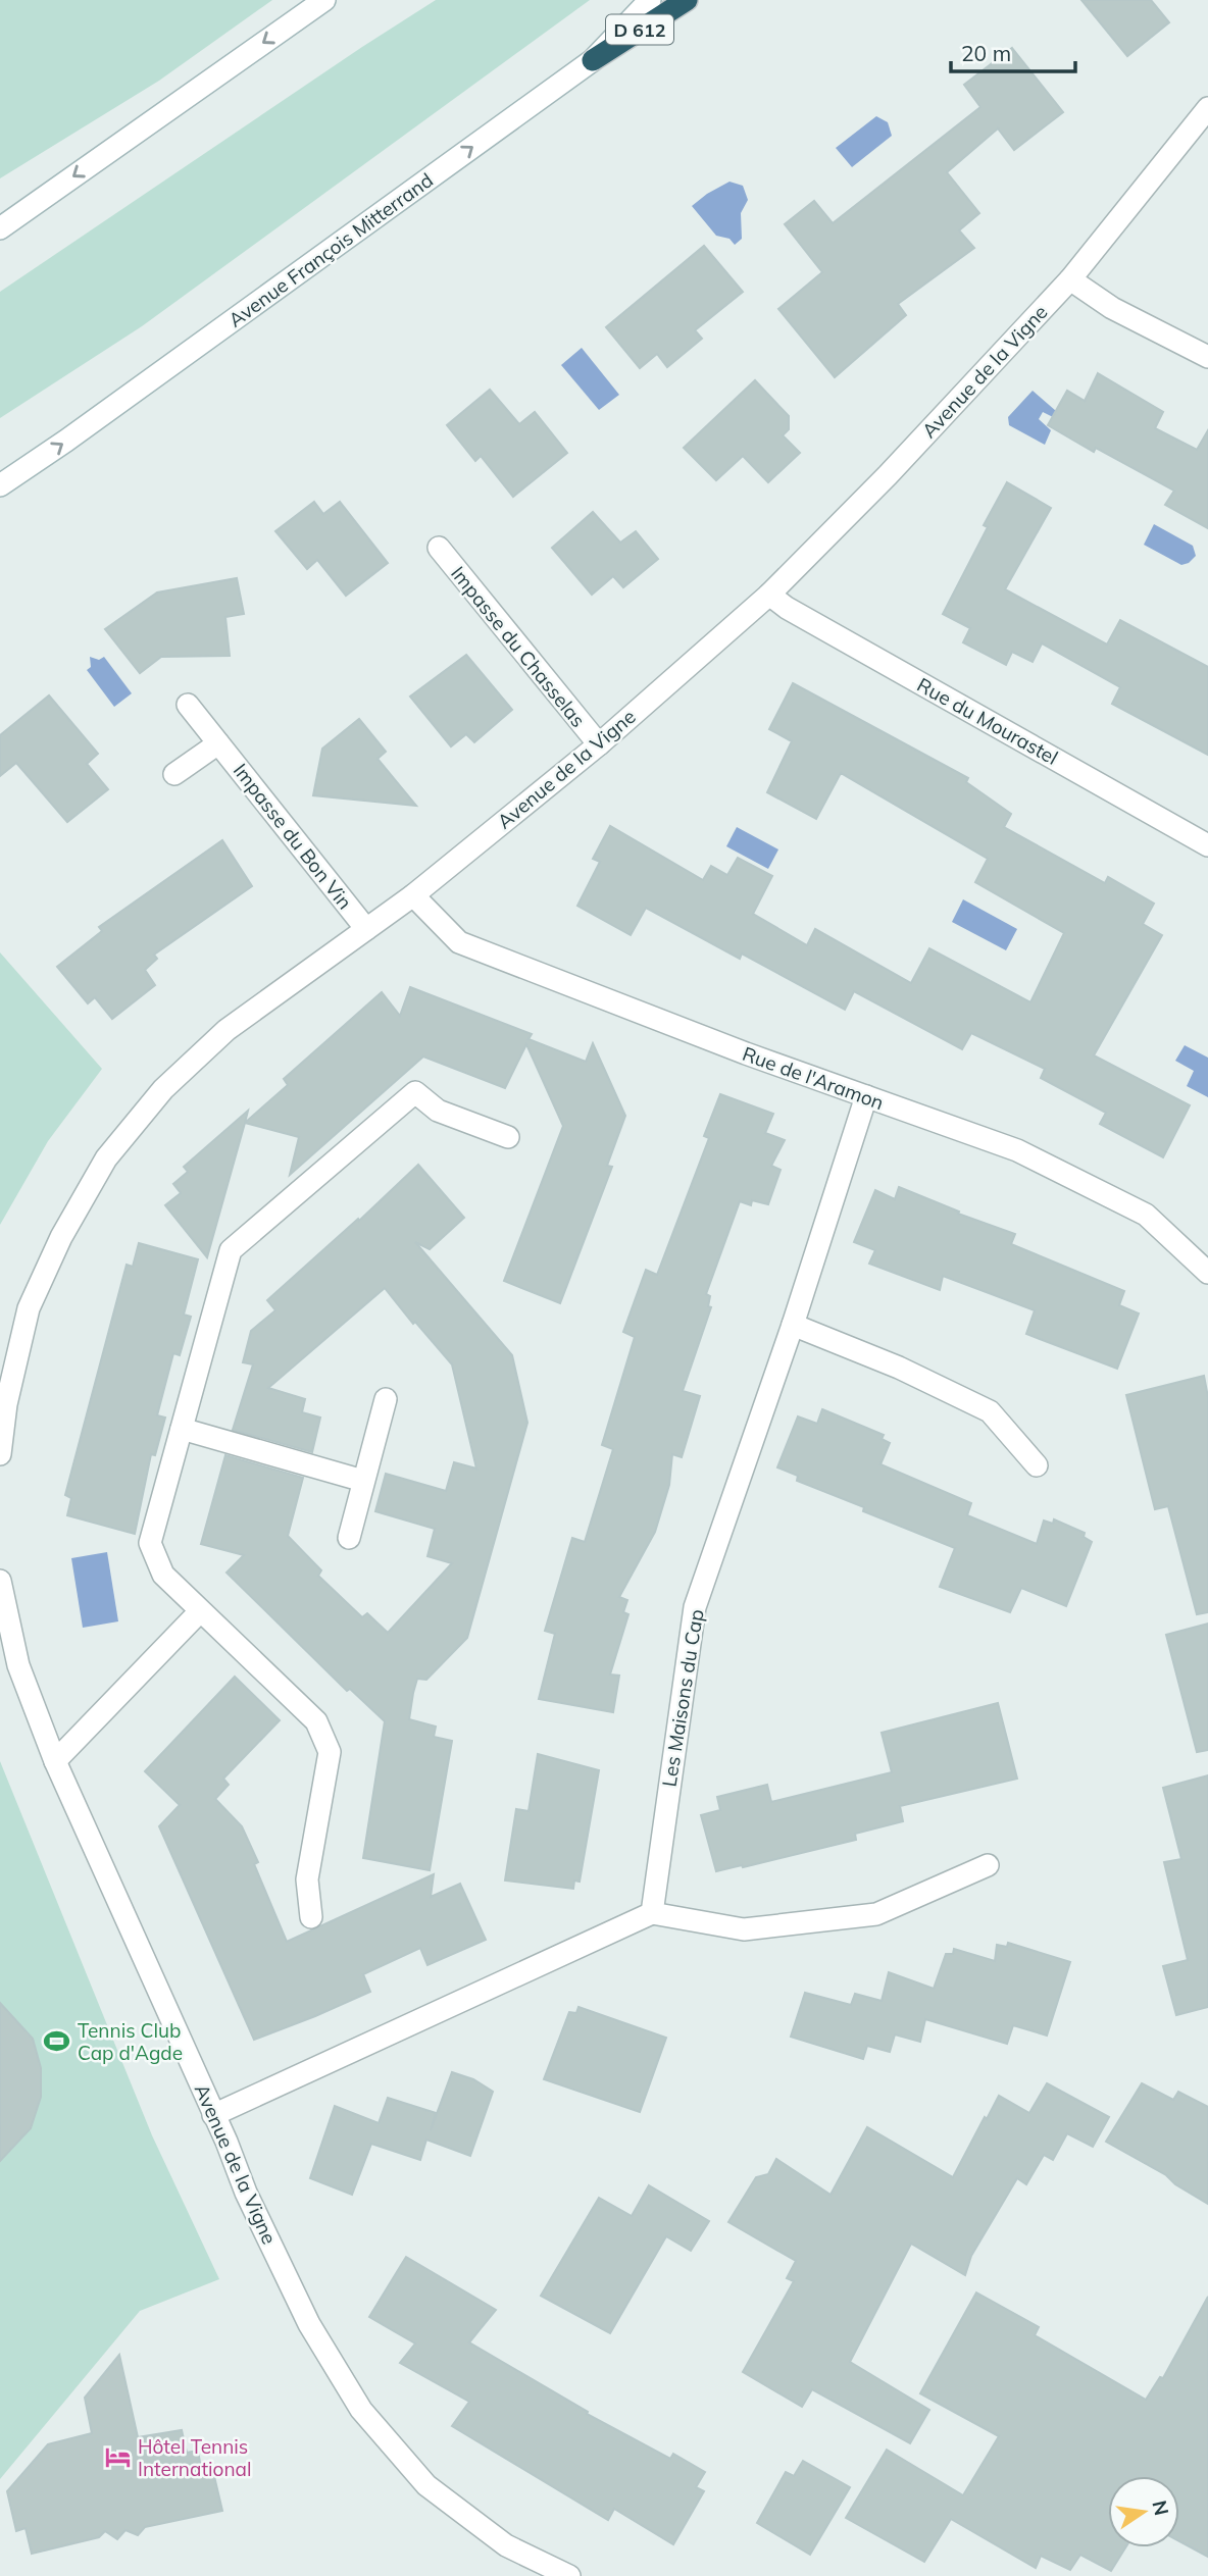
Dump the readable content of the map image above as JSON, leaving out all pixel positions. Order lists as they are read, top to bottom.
{
  "streets": {
    "highway": ["D 612"],
    "street": [
      "Avenue François Mitterrand",
      "Avenue de la Vigne",
      "Impasse du Chasselas",
      "Rue du Mourastel",
      "Impasse du Bon Vin",
      "Rue de l'Aramon",
      "Les Maisons du Cap"
    ]
  },
  "crossings": [
    ["D 612", "Avenue François Mitterrand"],
    ["Avenue de la Vigne", "Impasse du Chasselas"],
    ["Avenue de la Vigne", "Rue du Mourastel"],
    ["Avenue de la Vigne", "Impasse du Bon Vin"],
    ["Avenue de la Vigne", "Rue de l'Aramon"],
    ["Rue de l'Aramon", "Les Maisons du Cap"]
  ],
  "one_way": ["Avenue François Mitterrand"],
  "places": {
    "sports": ["Tennis Club Cap d'Agde"],
    "hotel": ["Hôtel Tennis International"]
  },
  "scale_bar": "20 m",
  "north": "right"
}
